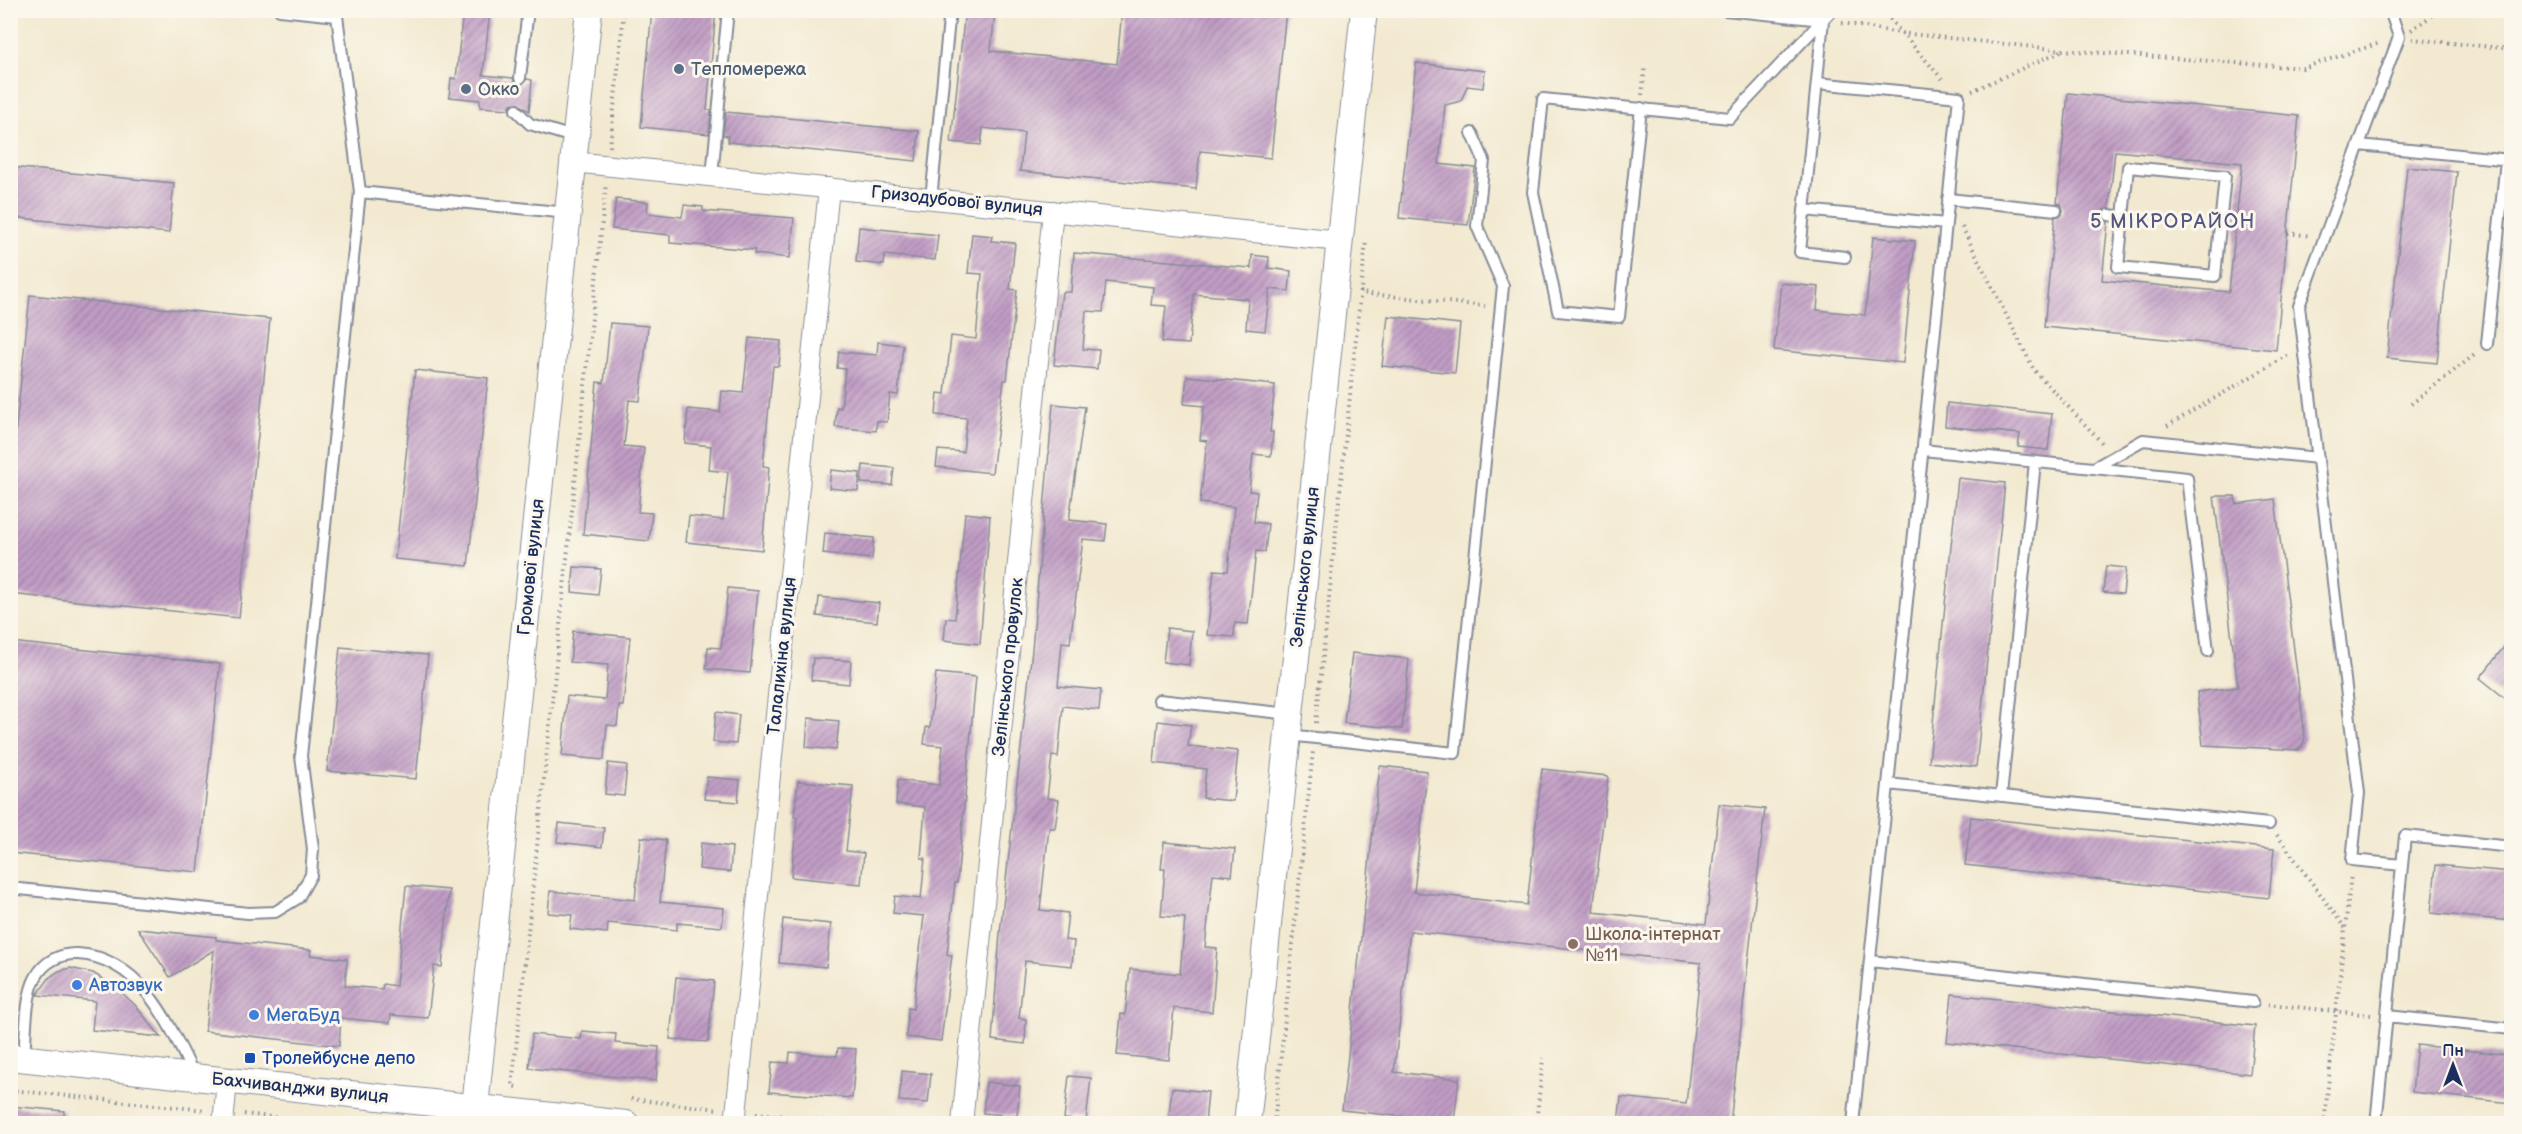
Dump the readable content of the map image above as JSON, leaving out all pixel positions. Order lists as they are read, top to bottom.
{
  "streets": {
    "street": [
      "Гризодубової вулиця",
      "Громової вулиця",
      "Зелінського вулиця",
      "Талалихіна вулиця",
      "Зелінського провулок",
      "Бахчиванджи вулиця"
    ]
  },
  "crossings": [
    ["Гризодубової вулиця", "Громової вулиця"],
    ["Гризодубової вулиця", "Зелінського вулиця"],
    ["Гризодубової вулиця", "Талалихіна вулиця"],
    ["Гризодубової вулиця", "Зелінського провулок"],
    ["Громової вулиця", "Бахчиванджи вулиця"]
  ],
  "districts": ["5 МІКРОРАЙОН"],
  "places": {
    "other": [
      "Тепломережа",
      "Окко",
      "Школа-інтернат №11",
      "Автозвук",
      "МегаБуд"
    ],
    "transit": ["Тролейбусне депо"]
  },
  "north": "top"
}
